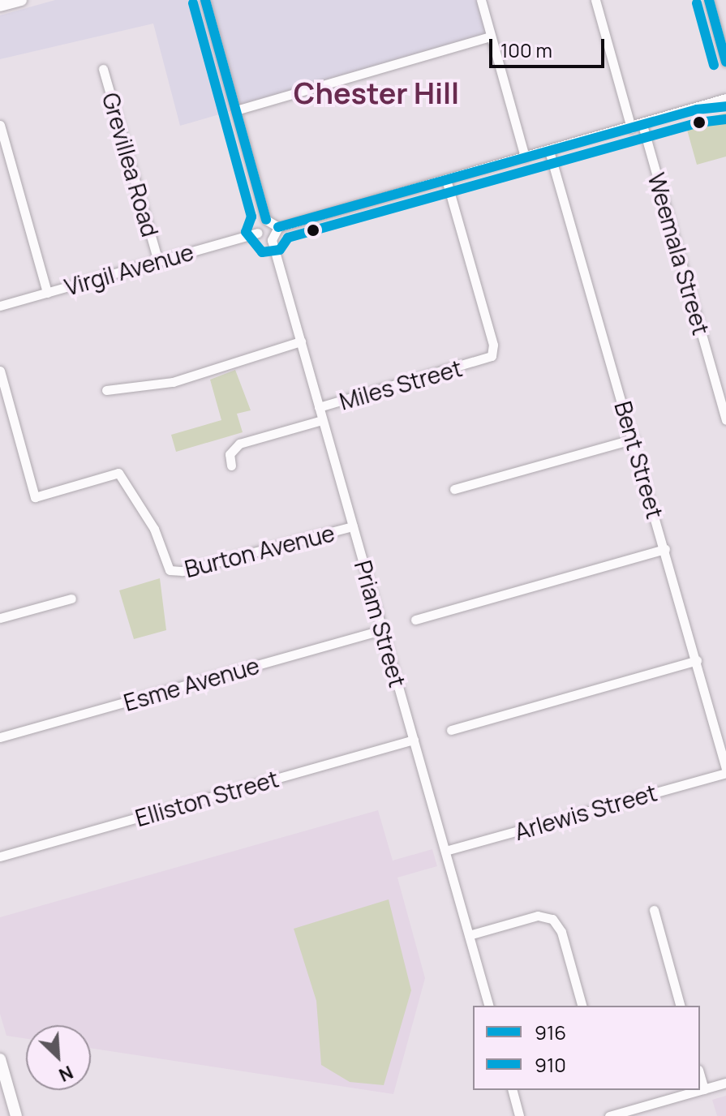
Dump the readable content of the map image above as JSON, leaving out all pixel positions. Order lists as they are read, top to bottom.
{
  "streets": {
    "street": [
      "Grevillea Road",
      "Weemala Street",
      "Virgil Avenue",
      "Miles Street",
      "Bent Street",
      "Burton Avenue",
      "Priam Street",
      "Esme Avenue",
      "Elliston Street",
      "Arlewis Street"
    ]
  },
  "crossings": [
    ["Grevillea Road", "Virgil Avenue"],
    ["Miles Street", "Priam Street"],
    ["Bent Street", "Arlewis Street"],
    ["Burton Avenue", "Priam Street"],
    ["Priam Street", "Esme Avenue"],
    ["Priam Street", "Elliston Street"],
    ["Priam Street", "Arlewis Street"]
  ],
  "districts": ["Chester Hill"],
  "lines": ["transit line 916", "transit line 910"],
  "legend": ["916", "910"],
  "scale_bar": "100 m",
  "north": "bottom right"
}
